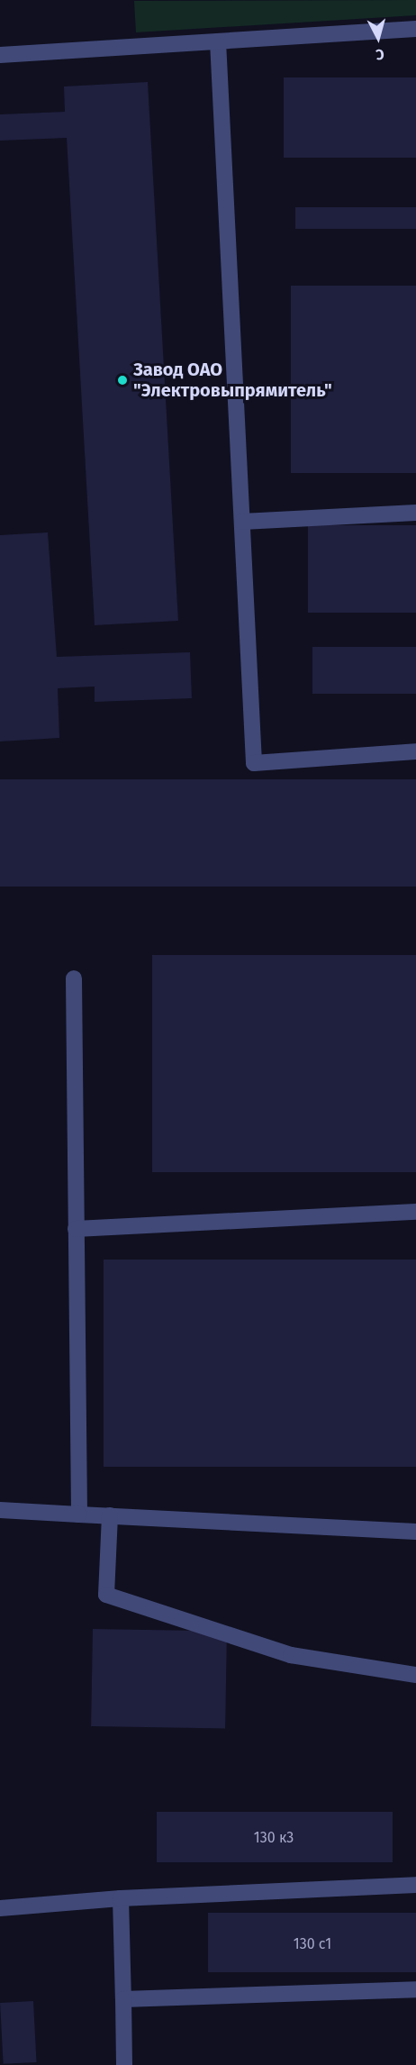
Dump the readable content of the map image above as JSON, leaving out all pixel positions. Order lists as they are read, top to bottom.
{
  "places": ["Завод ОАО \"Электровыпрямитель\""],
  "house_numbers": ["130 к3", "130 с1"],
  "north": "bottom"
}
